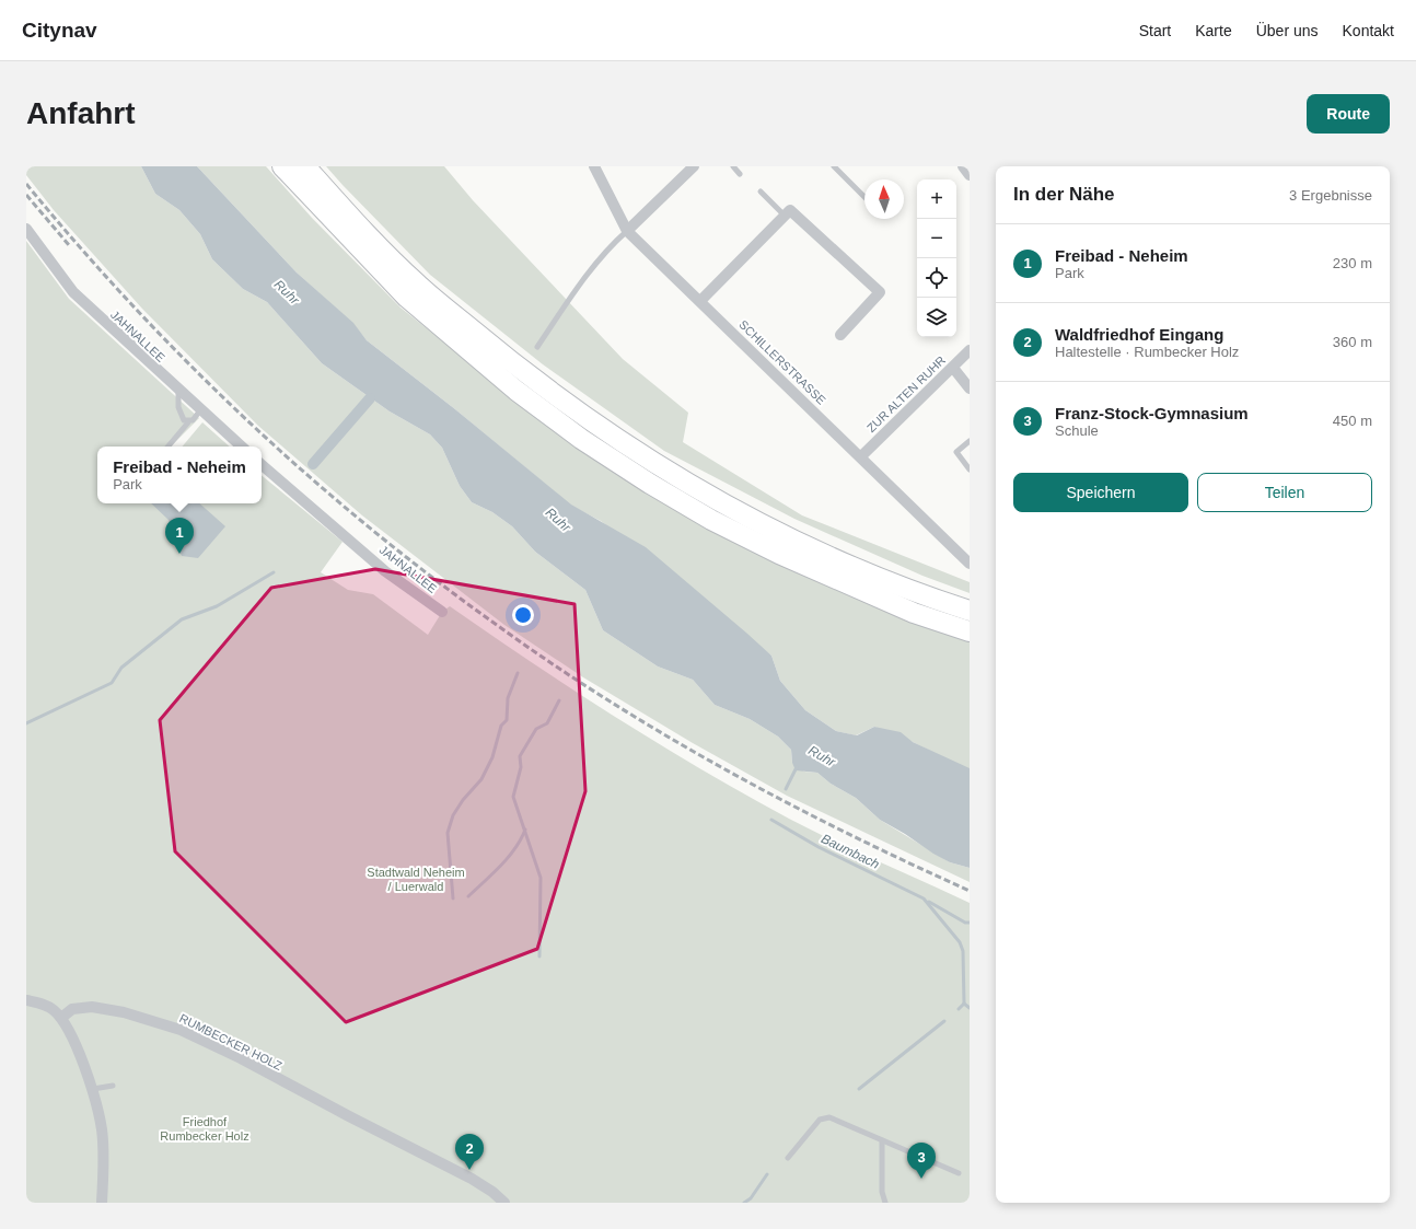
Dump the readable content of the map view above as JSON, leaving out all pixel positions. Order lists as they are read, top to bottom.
{
  "streets": {
    "street": [
      "JAHNALLEE",
      "SCHILLERSTRASSE",
      "ZUR ALTEN RUHR",
      "RUMBECKER HOLZ"
    ]
  },
  "crossings": [
    ["SCHILLERSTRASSE", "ZUR ALTEN RUHR"]
  ],
  "water": ["Ruhr", "Baumbach"],
  "parks": ["Stadtwald Neheim / Luerwald", "Friedhof Rumbecker Holz"],
  "north": "top",
  "page": {
    "header": "Citynav",
    "nav": [
      "Start",
      "Karte",
      "Über uns",
      "Kontakt"
    ],
    "buttons": [
      "Route",
      ["Speichern", "Teilen"]
    ],
    "title": "Anfahrt",
    "heading": ["In der Nähe", "3 Ergebnisse"],
    "map_buttons": ["+", "−"],
    "list": [
      {
        "mark": "1",
        "name": "Freibad - Neheim",
        "note": "Park",
        "value": "230 m"
      },
      {
        "mark": "2",
        "name": "Waldfriedhof Eingang",
        "note": "Haltestelle · Rumbecker Holz",
        "value": "360 m"
      },
      {
        "mark": "3",
        "name": "Franz-Stock-Gymnasium",
        "note": "Schule",
        "value": "450 m"
      }
    ],
    "popup": ["Freibad - Neheim", "Park"],
    "pins": ["1", "2", "3"]
  }
}
